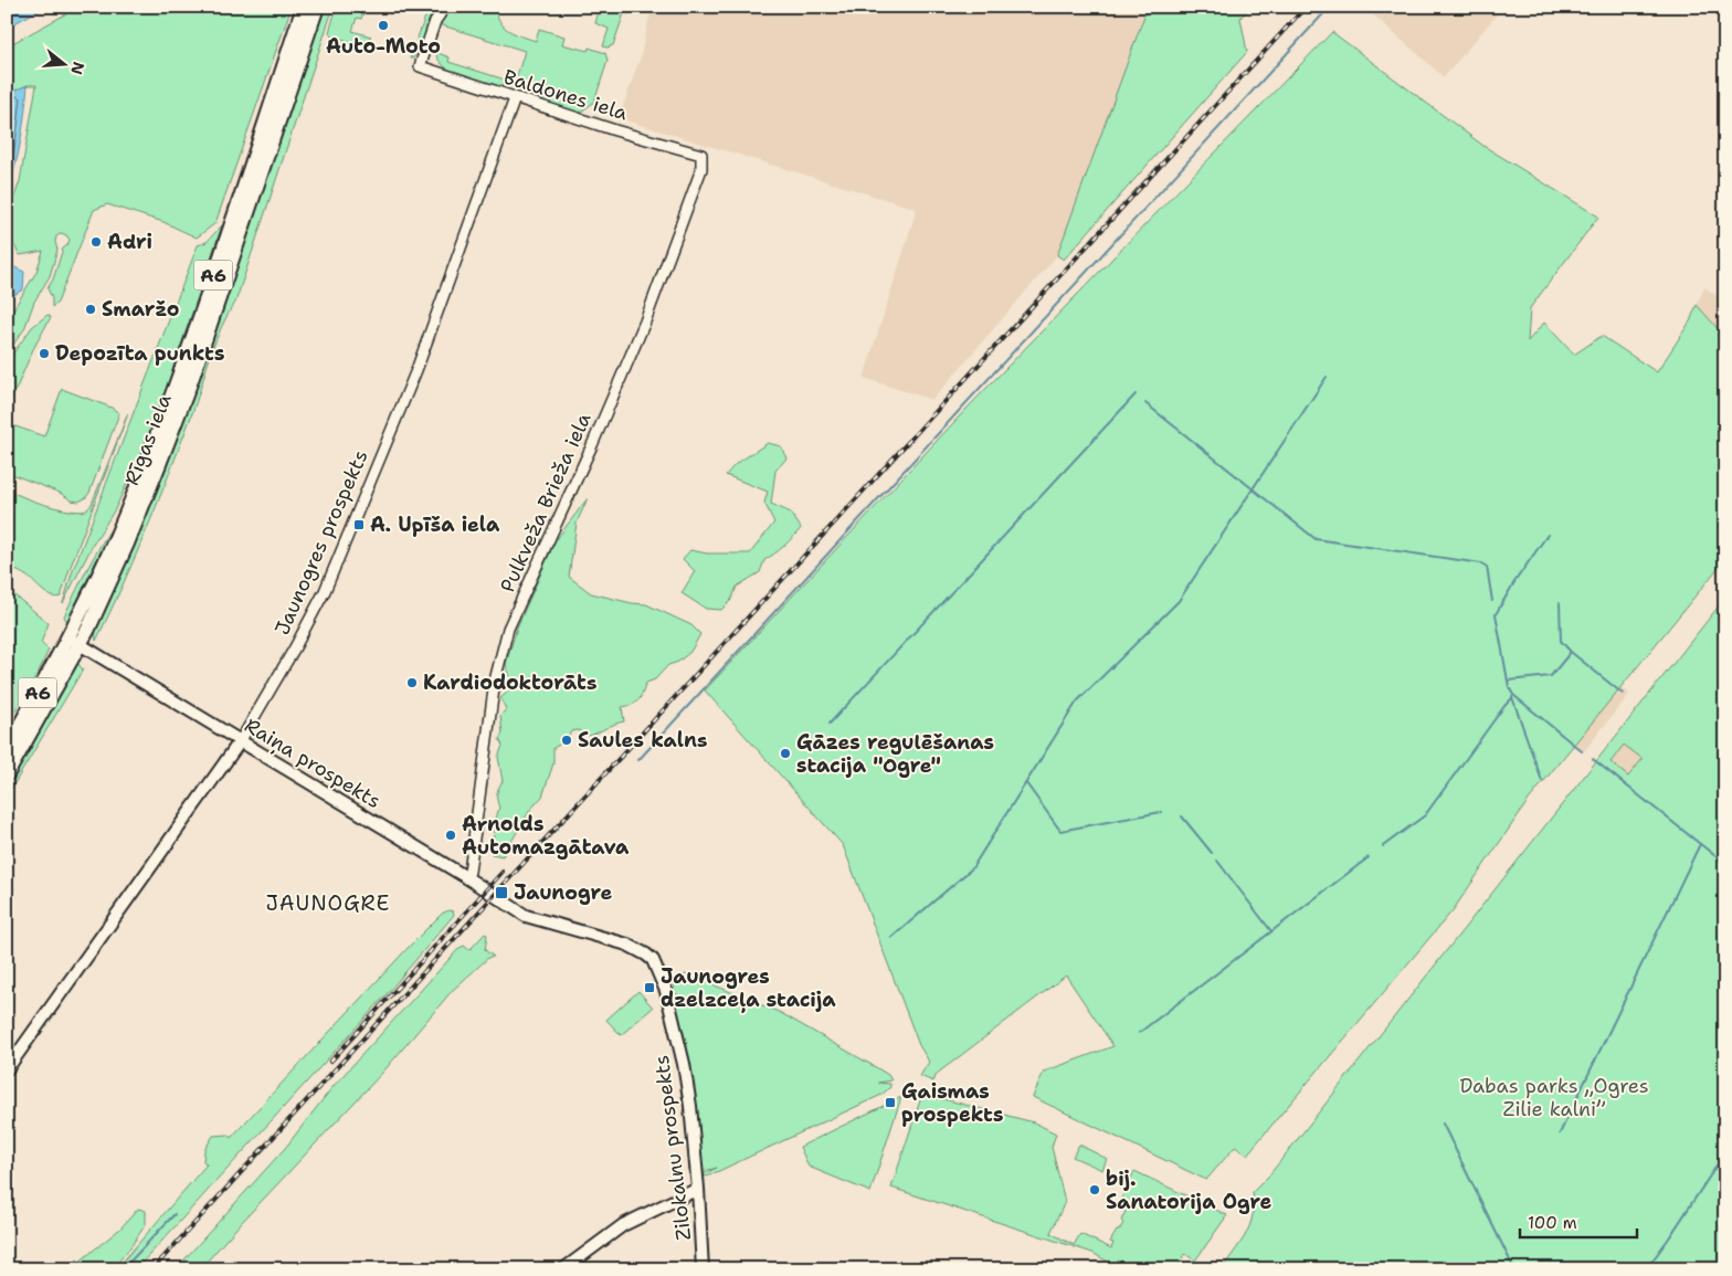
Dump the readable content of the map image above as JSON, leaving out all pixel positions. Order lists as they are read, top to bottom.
{
  "streets": {
    "highway": ["A6", "Rīgas iela"],
    "main road": ["Jaunogres prospekts", "Raiņa prospekts", "Zilokalnu prospekts"],
    "street": ["Baldones iela", "Pulkveža Brieža iela"]
  },
  "crossings": [
    ["Baldones iela", "Pulkveža Brieža iela"],
    ["Baldones iela", "Jaunogres prospekts"],
    ["Rīgas iela", "Raiņa prospekts"],
    ["Pulkveža Brieža iela", "Raiņa prospekts"],
    ["Jaunogres prospekts", "Raiņa prospekts"],
    ["Raiņa prospekts", "Zilokalnu prospekts"]
  ],
  "districts": ["JAUNOGRE"],
  "parks": ["Dabas parks „Ogres Zilie kalni”"],
  "places": {
    "other": [
      "Auto-Moto",
      "Adri",
      "Smaržo",
      "Depozīta punkts",
      "Kardiodoktorāts",
      "Saules kalns",
      "Gāzes regulēšanas stacija \"Ogre\"",
      "Arnolds Automazgātava",
      "bij. Sanatorija Ogre"
    ],
    "transit": [
      "A. Upīša iela",
      "Jaunogre",
      "Jaunogres dzelzceļa stacija",
      "Gaismas prospekts"
    ]
  },
  "scale_bar": "100 m",
  "north": "right"
}
